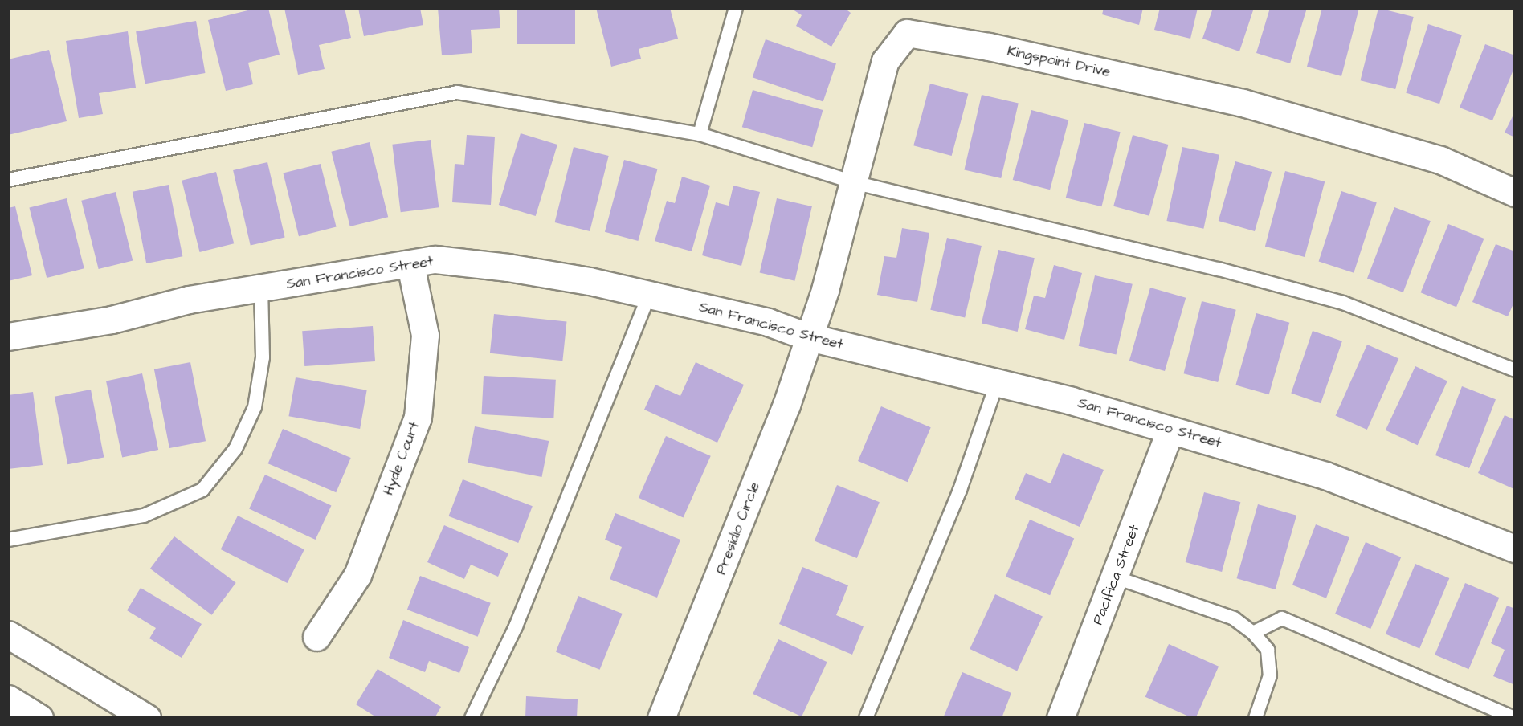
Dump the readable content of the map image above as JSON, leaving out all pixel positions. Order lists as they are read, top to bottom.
{
  "streets": {
    "street": [
      "Kingspoint Drive",
      "San Francisco Street",
      "Hyde Court",
      "Presidio Circle",
      "Pacifica Street"
    ]
  },
  "crossings": [
    ["Kingspoint Drive", "San Francisco Street"],
    ["Kingspoint Drive", "Presidio Circle"],
    ["San Francisco Street", "Hyde Court"],
    ["San Francisco Street", "Presidio Circle"],
    ["San Francisco Street", "Pacifica Street"]
  ]
}
